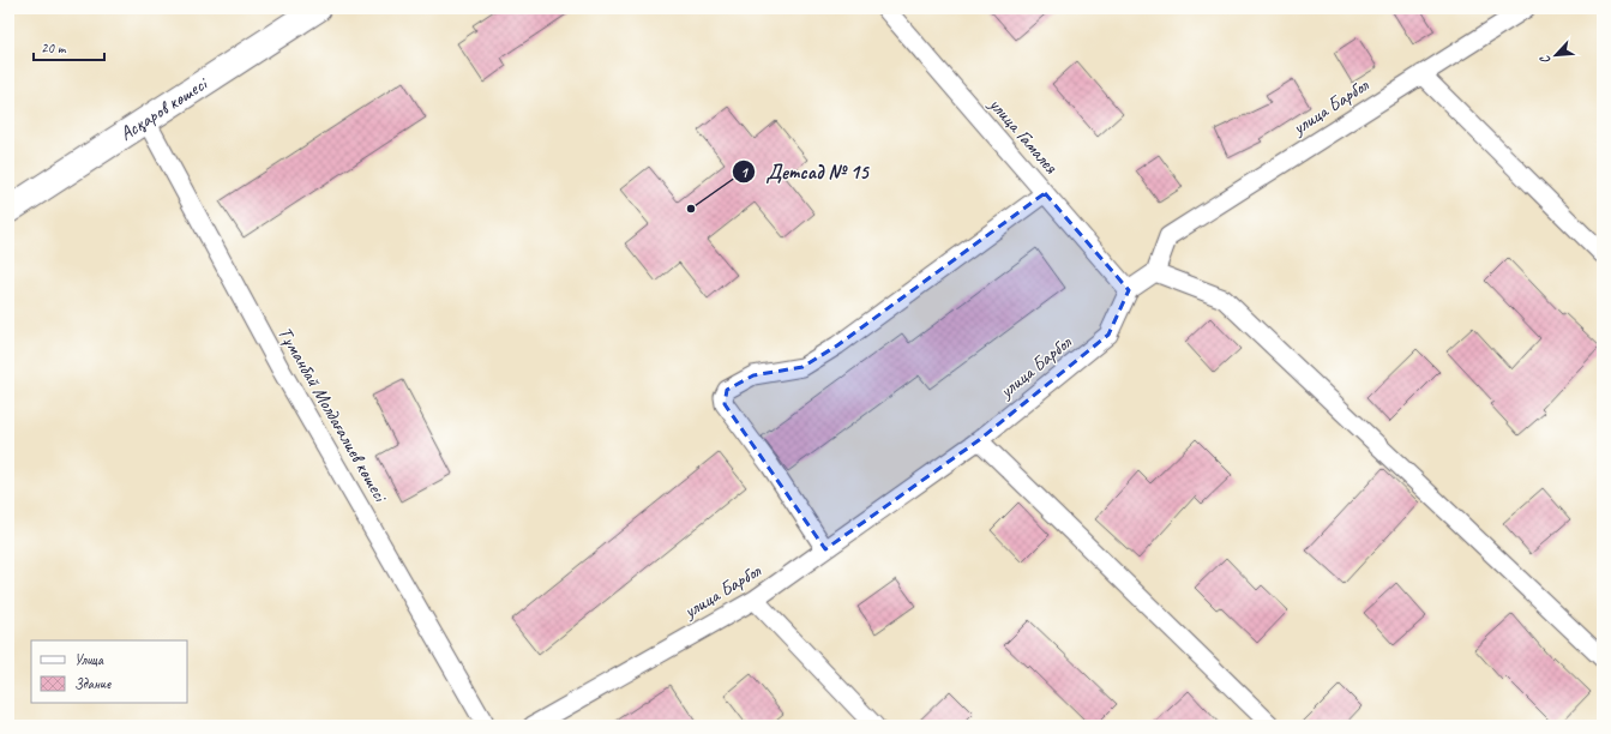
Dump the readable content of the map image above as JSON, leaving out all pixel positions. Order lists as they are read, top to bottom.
{
  "streets": {
    "main road": ["Асқаров көшесі"],
    "street": ["улица Барбол", "улица Гамалея", "Тұманбай Молдағалиев көшесі"]
  },
  "crossings": [
    ["улица Барбол", "улица Гамалея"],
    ["Асқаров көшесі", "Тұманбай Молдағалиев көшесі"]
  ],
  "places": ["Детсад № 15"],
  "legend": ["Улица", "Здание"],
  "scale_bar": "20 m",
  "north": "bottom left"
}
